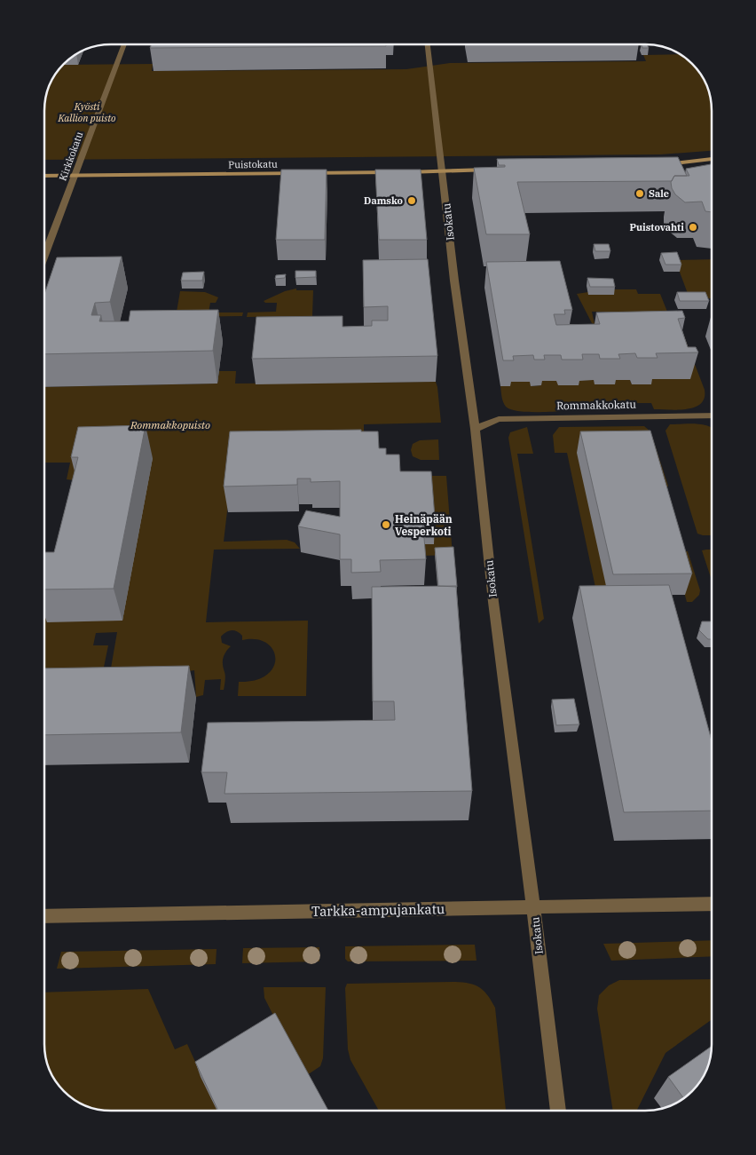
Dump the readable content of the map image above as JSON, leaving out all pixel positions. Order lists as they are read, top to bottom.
{
  "streets": {
    "main road": ["Puistokatu"],
    "street": [
      "Kirkkokatu",
      "Isokatu",
      "Rommakkokatu",
      "Tarkka-ampujankatu"
    ]
  },
  "crossings": [
    ["Kirkkokatu", "Puistokatu"],
    ["Puistokatu", "Isokatu"],
    ["Isokatu", "Rommakkokatu"],
    ["Isokatu", "Tarkka-ampujankatu"]
  ],
  "parks": ["Kyösti Kallion puisto", "Rommakkopuisto"],
  "places": [
    "Sale",
    "Damsko",
    "Puistovahti",
    "Heinäpään Vesperkoti"
  ]
}
